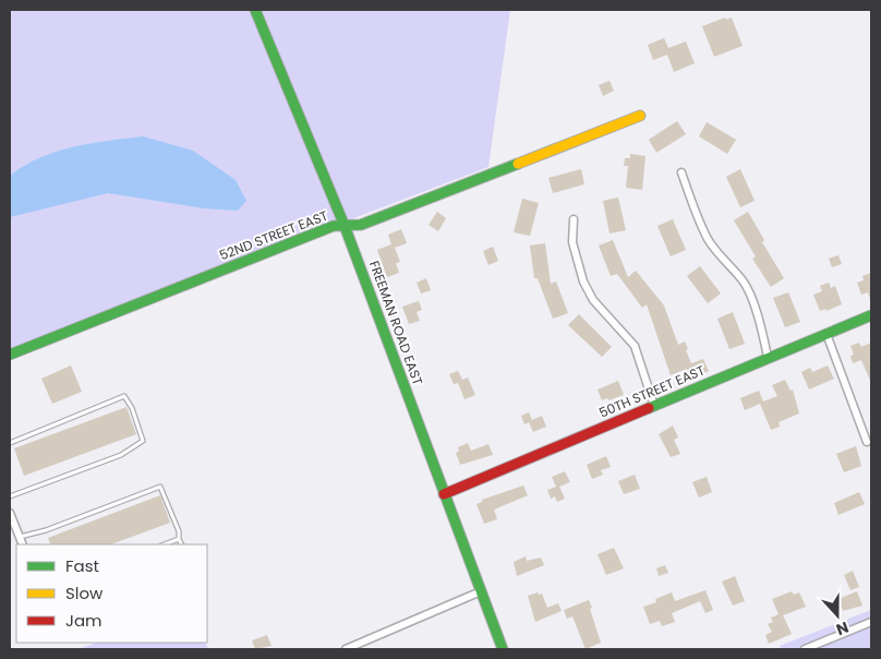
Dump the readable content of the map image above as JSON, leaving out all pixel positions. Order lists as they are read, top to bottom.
{
  "streets": {
    "street": ["52ND STREET EAST", "FREEMAN ROAD EAST", "50TH STREET EAST"]
  },
  "crossings": [
    ["52ND STREET EAST", "FREEMAN ROAD EAST"],
    ["FREEMAN ROAD EAST", "50TH STREET EAST"]
  ],
  "legend": ["Fast", "Slow", "Jam"],
  "north": "bottom"
}
